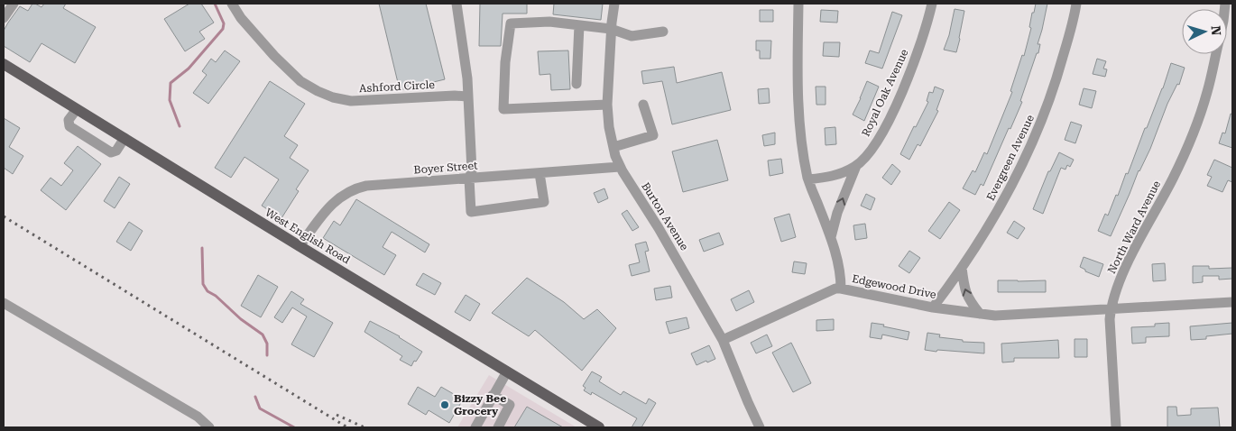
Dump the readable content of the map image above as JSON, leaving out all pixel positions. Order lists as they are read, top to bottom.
{
  "streets": {
    "main road": ["West English Road"],
    "street": [
      "Ashford Circle",
      "Royal Oak Avenue",
      "Evergreen Avenue",
      "Boyer Street",
      "Burton Avenue",
      "North Ward Avenue",
      "Edgewood Drive"
    ]
  },
  "crossings": [
    ["Royal Oak Avenue", "Edgewood Drive"],
    ["Evergreen Avenue", "Edgewood Drive"],
    ["Boyer Street", "Burton Avenue"],
    ["Boyer Street", "West English Road"],
    ["North Ward Avenue", "Edgewood Drive"]
  ],
  "places": ["Bizzy Bee Grocery"],
  "north": "right"
}
